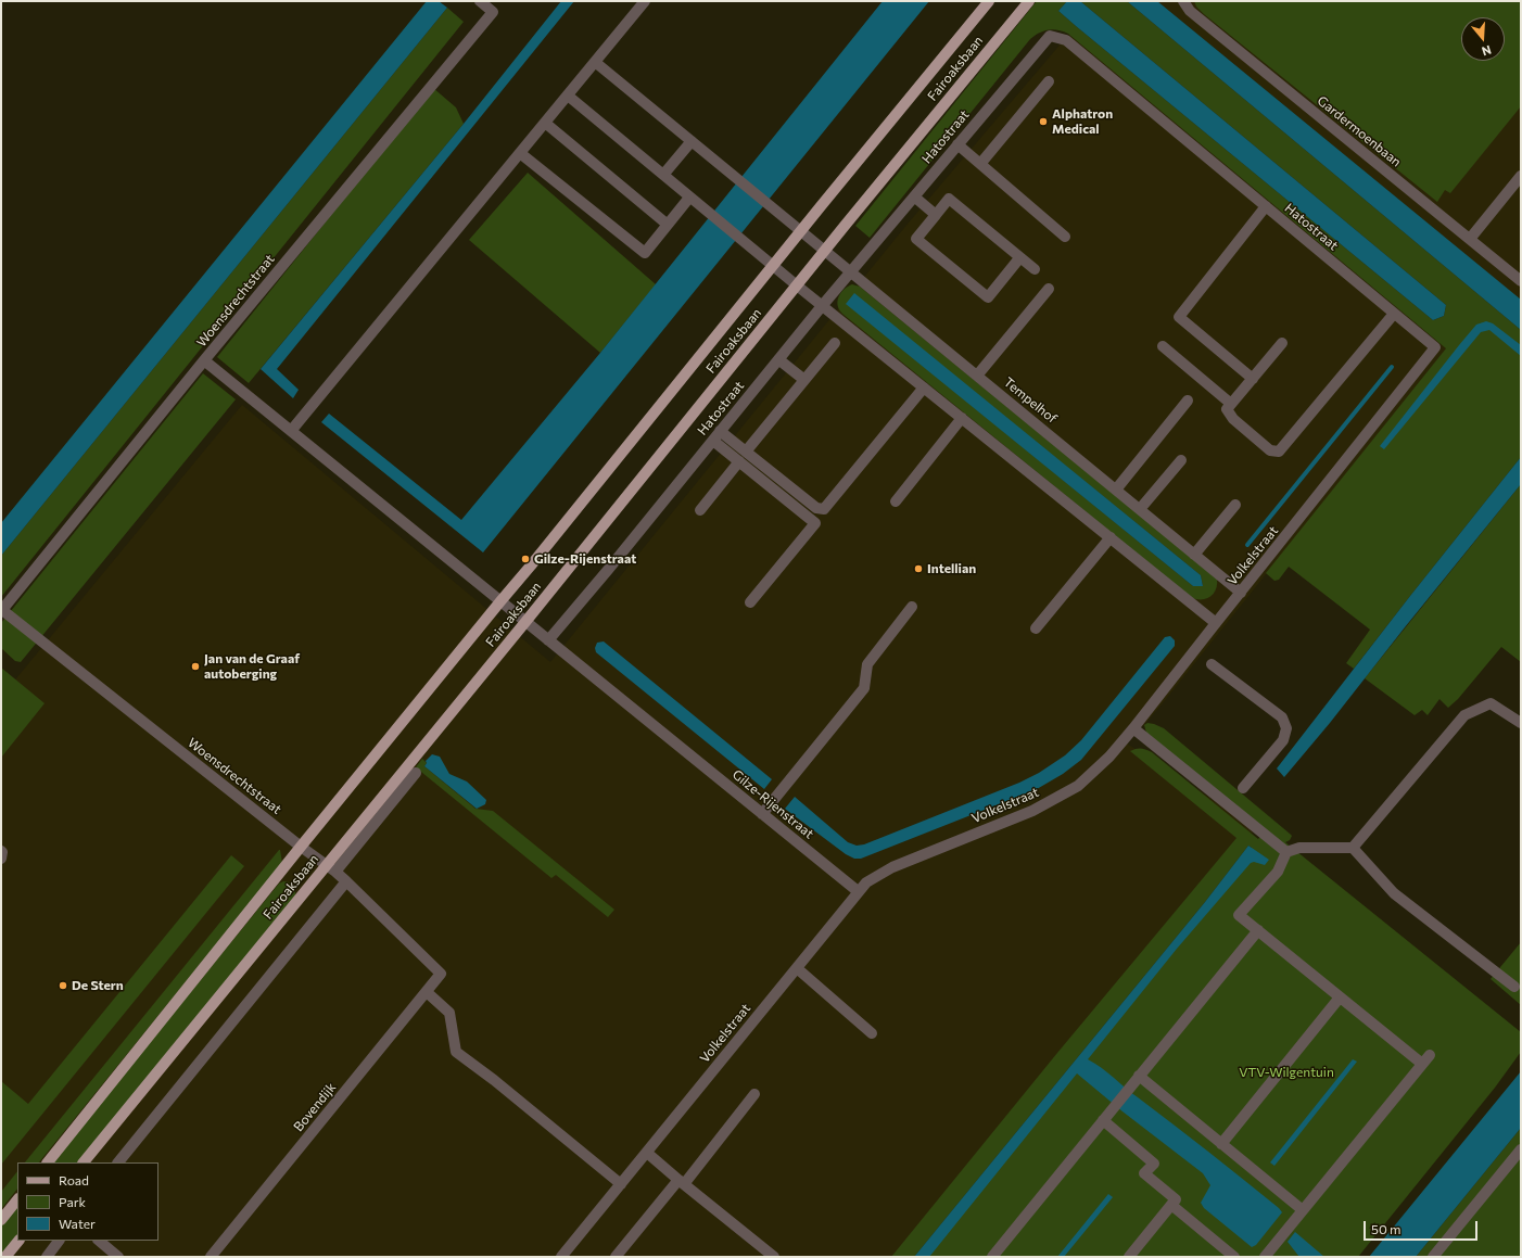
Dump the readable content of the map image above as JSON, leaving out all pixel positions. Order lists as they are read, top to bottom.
{
  "streets": {
    "main road": ["Fairoaksbaan"],
    "street": [
      "Gardermoenbaan",
      "Hatostraat",
      "Woensdrechtstraat",
      "Tempelhof",
      "Volkelstraat",
      "Gilze-Rijenstraat",
      "Bovendijk"
    ]
  },
  "crossings": [
    ["Fairoaksbaan", "Woensdrechtstraat"],
    ["Fairoaksbaan", "Tempelhof"],
    ["Fairoaksbaan", "Gilze-Rijenstraat"],
    ["Hatostraat", "Tempelhof"],
    ["Hatostraat", "Volkelstraat"],
    ["Hatostraat", "Gilze-Rijenstraat"],
    ["Woensdrechtstraat", "Gilze-Rijenstraat"],
    ["Woensdrechtstraat", "Bovendijk"],
    ["Tempelhof", "Volkelstraat"],
    ["Volkelstraat", "Gilze-Rijenstraat"]
  ],
  "parks": ["VTV-Wilgentuin"],
  "places": [
    "Alphatron Medical",
    "Gilze-Rijenstraat",
    "Intellian",
    "Jan van de Graaf autoberging",
    "De Stern"
  ],
  "legend": ["Road", "Park", "Water"],
  "scale_bar": "50 m",
  "north": "bottom"
}
